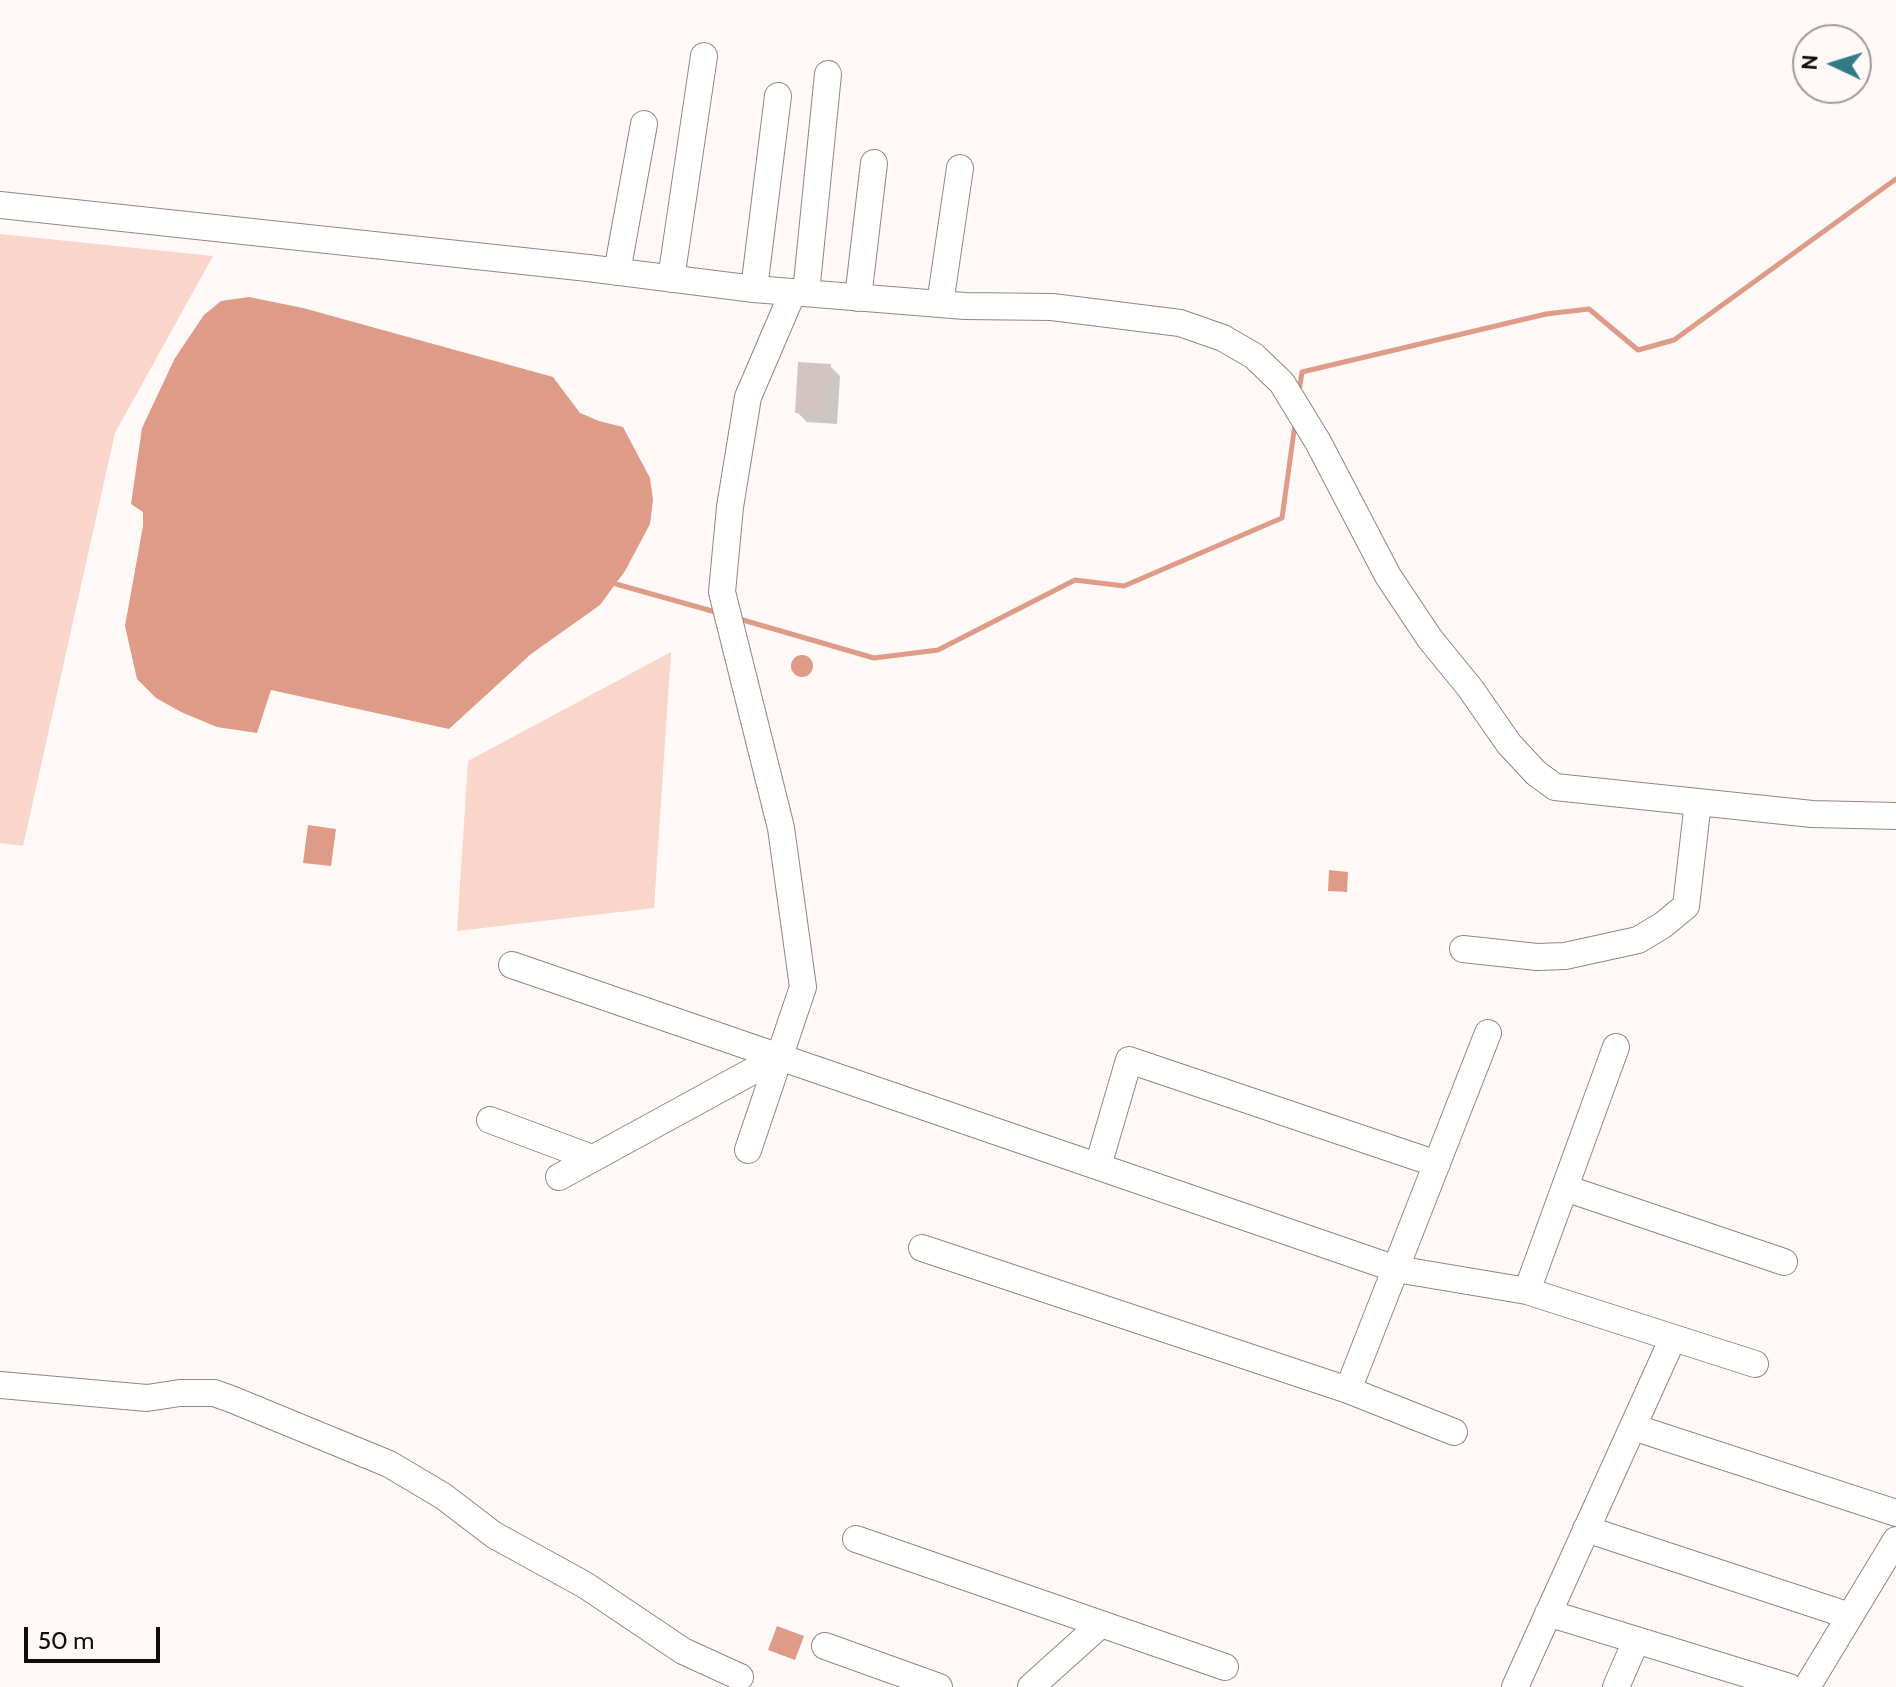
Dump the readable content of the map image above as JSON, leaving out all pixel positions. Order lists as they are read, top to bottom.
{
  "scale_bar": "50 m",
  "north": "left"
}
